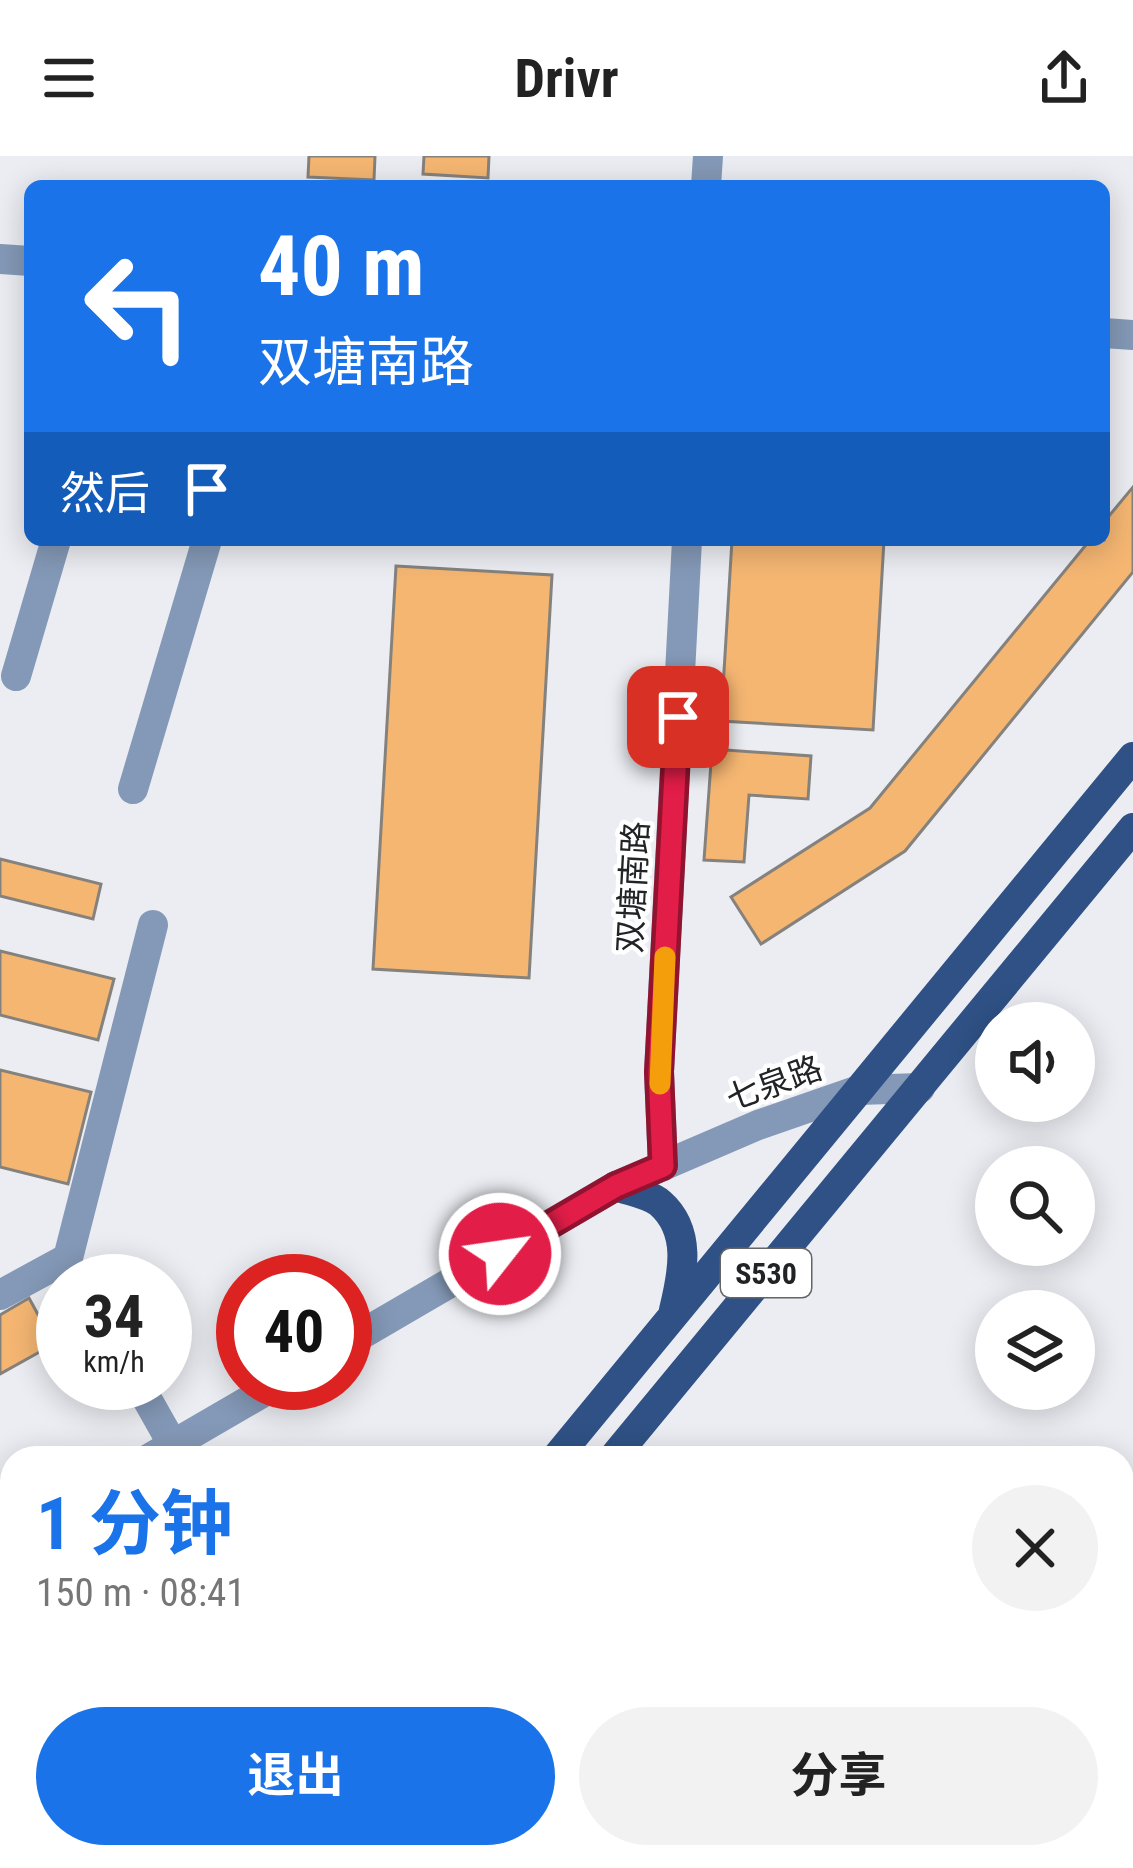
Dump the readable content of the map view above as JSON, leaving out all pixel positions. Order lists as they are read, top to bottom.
{
  "streets": {
    "main road": ["S530"],
    "street": ["双塘南路", "七泉路"]
  },
  "crossings": [
    ["双塘南路", "七泉路"],
    ["七泉路", "S530"]
  ],
  "page": {
    "header": "Drivr",
    "turn": ["40 m", "双塘南路"],
    "then": "然后",
    "speed": "34 km/h",
    "limit": "40",
    "heading": ["1 分钟", "150 m · 08:41"],
    "buttons": ["退出", "分享"]
  }
}
